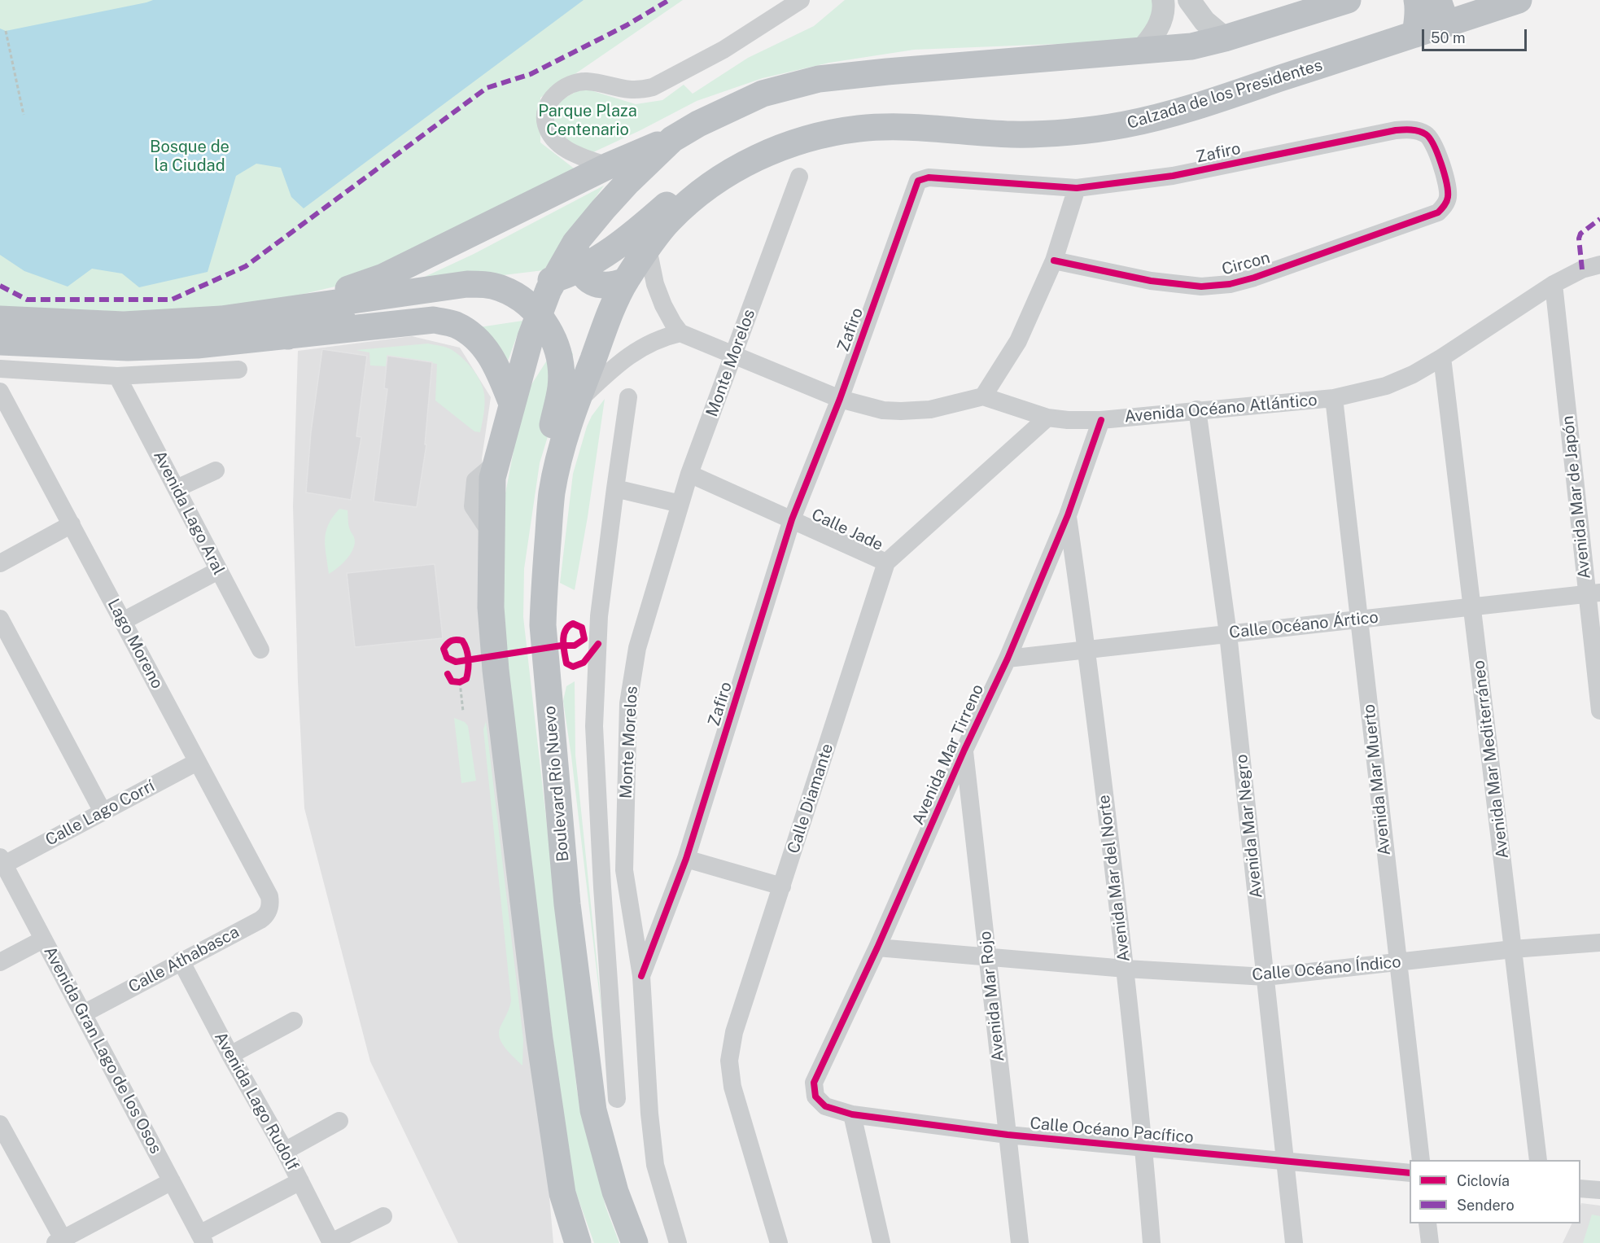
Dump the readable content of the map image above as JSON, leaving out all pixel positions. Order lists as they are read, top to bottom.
{
  "streets": {
    "highway": ["Calzada de los Presidentes", "Boulevard Río Nuevo"],
    "street": [
      "Zafiro",
      "Circon",
      "Monte Morelos",
      "Avenida Océano Atlántico",
      "Avenida Mar de Japón",
      "Avenida Lago Aral",
      "Calle Jade",
      "Calle Océano Ártico",
      "Lago Moreno",
      "Avenida Mar Tirreno",
      "Avenida Mar Mediterráneo",
      "Avenida Mar Muerto",
      "Calle Diamante",
      "Calle Lago Corrí",
      "Avenida Mar Negro",
      "Avenida Mar del Norte",
      "Calle Athabasca",
      "Calle Océano Índico",
      "Avenida Mar Rojo",
      "Avenida Gran Lago de los Osos",
      "Avenida Lago Rudolf",
      "Calle Océano Pacífico"
    ]
  },
  "crossings": [
    ["Calzada de los Presidentes", "Boulevard Río Nuevo"],
    ["Zafiro", "Circon"],
    ["Zafiro", "Monte Morelos"],
    ["Zafiro", "Calle Jade"],
    ["Monte Morelos", "Calle Jade"],
    ["Avenida Océano Atlántico", "Avenida Mar de Japón"],
    ["Avenida Océano Atlántico", "Avenida Mar Tirreno"],
    ["Avenida Océano Atlántico", "Avenida Mar Mediterráneo"],
    ["Avenida Océano Atlántico", "Avenida Mar Muerto"],
    ["Avenida Océano Atlántico", "Avenida Mar Negro"],
    ["Avenida Mar de Japón", "Calle Océano Ártico"],
    ["Calle Jade", "Calle Diamante"],
    ["Calle Océano Ártico", "Avenida Mar Tirreno"],
    ["Calle Océano Ártico", "Avenida Mar Mediterráneo"],
    ["Calle Océano Ártico", "Avenida Mar Muerto"],
    ["Calle Océano Ártico", "Avenida Mar Negro"],
    ["Calle Océano Ártico", "Avenida Mar del Norte"],
    ["Lago Moreno", "Calle Lago Corrí"],
    ["Lago Moreno", "Calle Athabasca"],
    ["Avenida Mar Tirreno", "Avenida Mar del Norte"],
    ["Avenida Mar Tirreno", "Calle Océano Índico"],
    ["Avenida Mar Tirreno", "Avenida Mar Rojo"],
    ["Avenida Mar Tirreno", "Calle Océano Pacífico"],
    ["Avenida Mar Mediterráneo", "Calle Océano Índico"],
    ["Avenida Mar Muerto", "Calle Océano Índico"],
    ["Calle Lago Corrí", "Avenida Gran Lago de los Osos"],
    ["Avenida Mar Negro", "Calle Océano Índico"],
    ["Avenida Mar Negro", "Calle Océano Pacífico"],
    ["Avenida Mar del Norte", "Calle Océano Índico"],
    ["Avenida Mar del Norte", "Calle Océano Pacífico"],
    ["Calle Athabasca", "Avenida Gran Lago de los Osos"],
    ["Calle Athabasca", "Avenida Lago Rudolf"],
    ["Calle Océano Índico", "Avenida Mar Rojo"],
    ["Avenida Mar Rojo", "Calle Océano Pacífico"]
  ],
  "parks": ["Parque Plaza Centenario", "Bosque de la Ciudad"],
  "legend": ["Ciclovía", "Sendero"],
  "scale_bar": "50 m"
}
